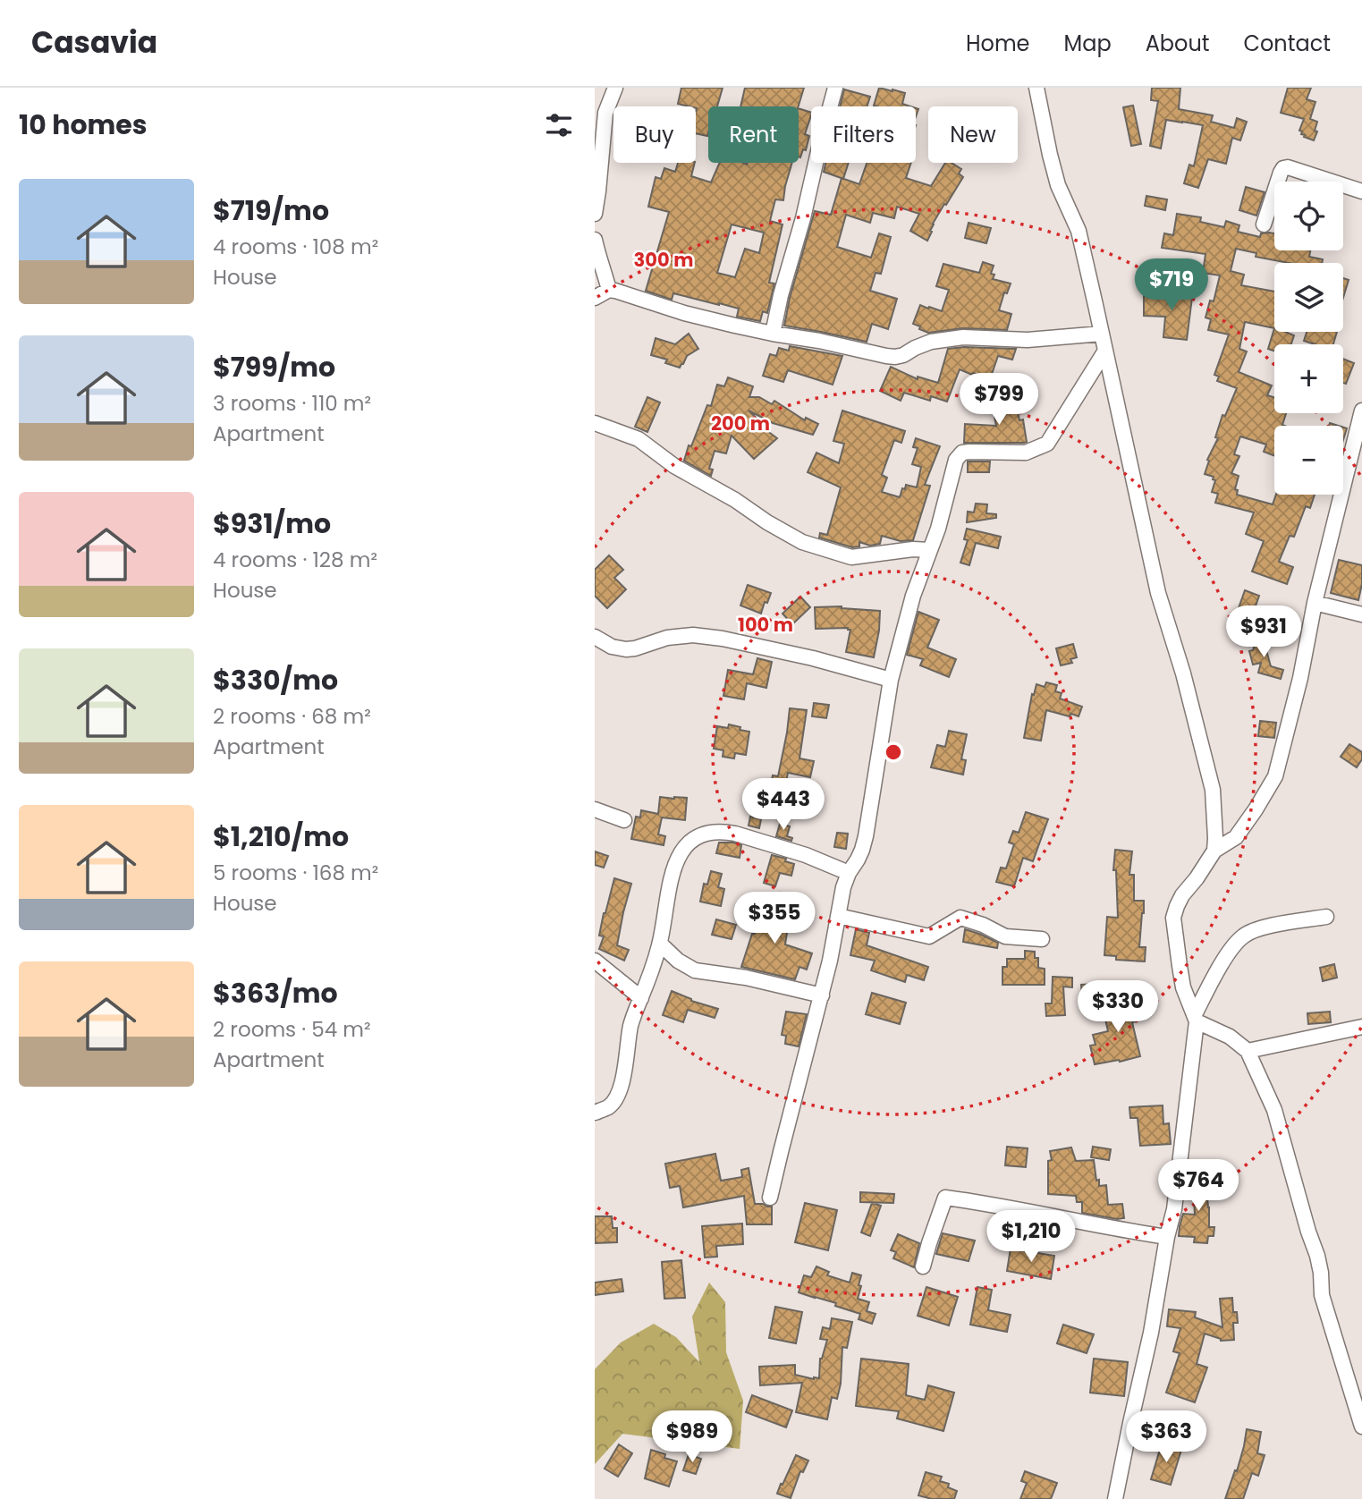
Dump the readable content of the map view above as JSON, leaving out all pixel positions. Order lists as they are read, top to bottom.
{
  "page": {
    "header": "Casavia",
    "nav": [
      "Home",
      "Map",
      "About",
      "Contact"
    ],
    "heading": "10 homes",
    "chip": [
      "Buy",
      "Rent",
      "Filters",
      "New"
    ],
    "list": [
      {
        "name": "$719/mo",
        "note": "4 rooms · 108 m² · House"
      },
      {
        "name": "$799/mo",
        "note": "3 rooms · 110 m² · Apartment"
      },
      {
        "name": "$931/mo",
        "note": "4 rooms · 128 m² · House"
      },
      {
        "name": "$330/mo",
        "note": "2 rooms · 68 m² · Apartment"
      },
      {
        "name": "$1,210/mo",
        "note": "5 rooms · 168 m² · House"
      },
      {
        "name": "$363/mo",
        "note": "2 rooms · 54 m² · Apartment"
      }
    ],
    "map_buttons": ["+", "−"],
    "price": [
      "$719",
      "$799",
      "$931",
      "$443",
      "$355",
      "$330",
      "$764",
      "$1,210",
      "$989",
      "$363"
    ]
  },
  "rings": ["300 m", "200 m", "100 m"]
}
